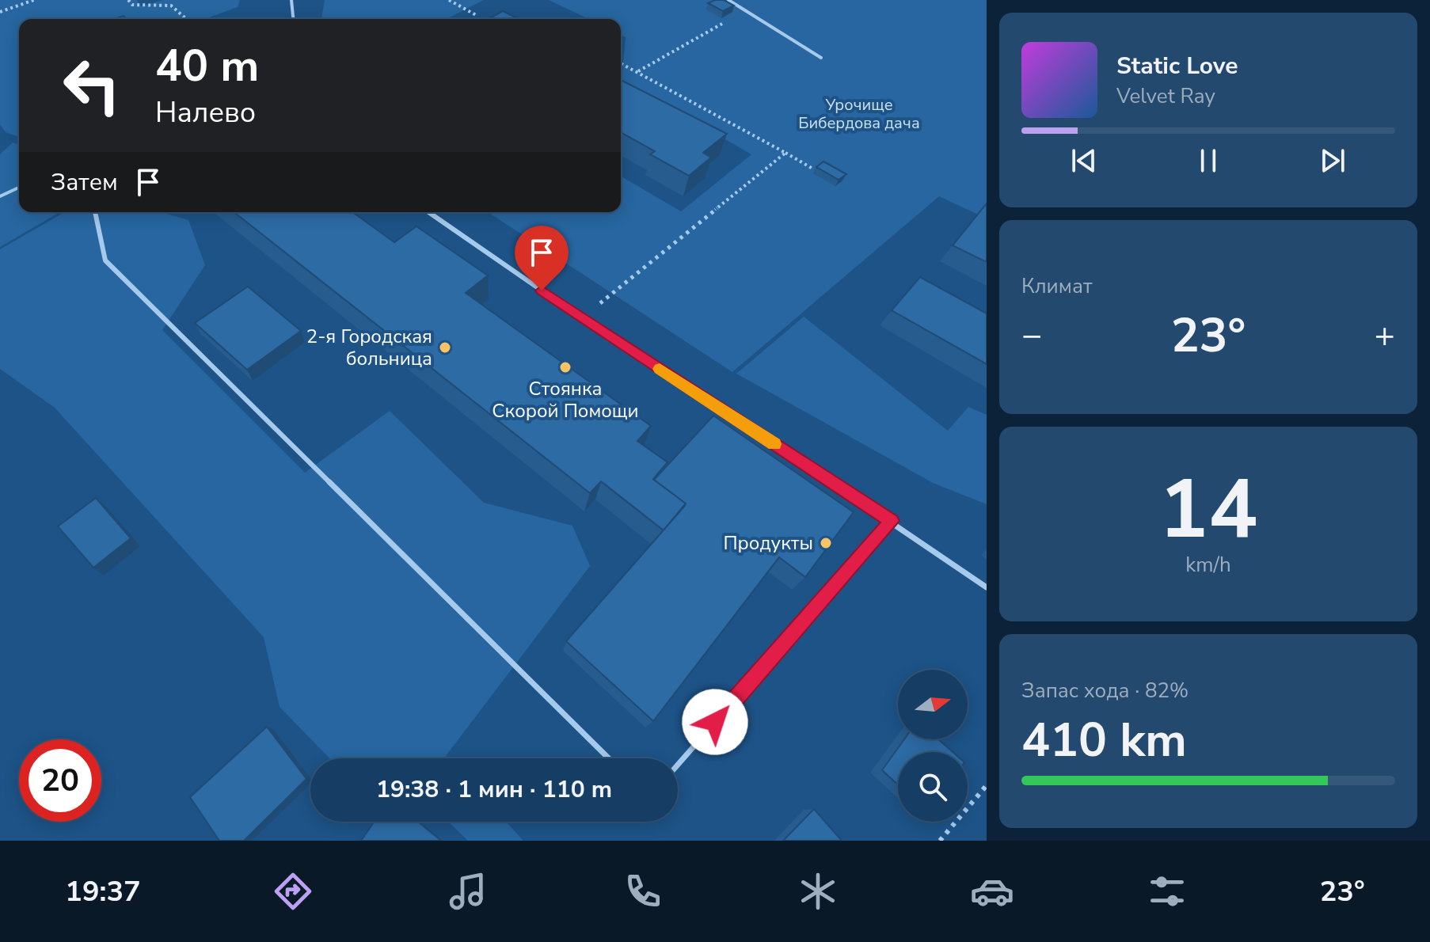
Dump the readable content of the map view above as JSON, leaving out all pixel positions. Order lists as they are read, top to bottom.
{
  "parks": ["Урочище Бибердова дача"],
  "places": ["2-я Городская больница", "Стоянка Скорой Помощи", "Продукты"],
  "north": "right",
  "page": {
    "turn": ["40 m", "Налево"],
    "song": ["Static Love", "Velvet Ray"],
    "then": "Затем",
    "tile": [
      "Климат",
      ["14", "km/h"],
      ["Запас хода · 82%", "410 km"]
    ],
    "heat": ["−", "23°", "+"],
    "limit": "20",
    "trip": "19:38 · 1 мин · 110 m",
    "tabs": ["19:37", "23°"]
  }
}
